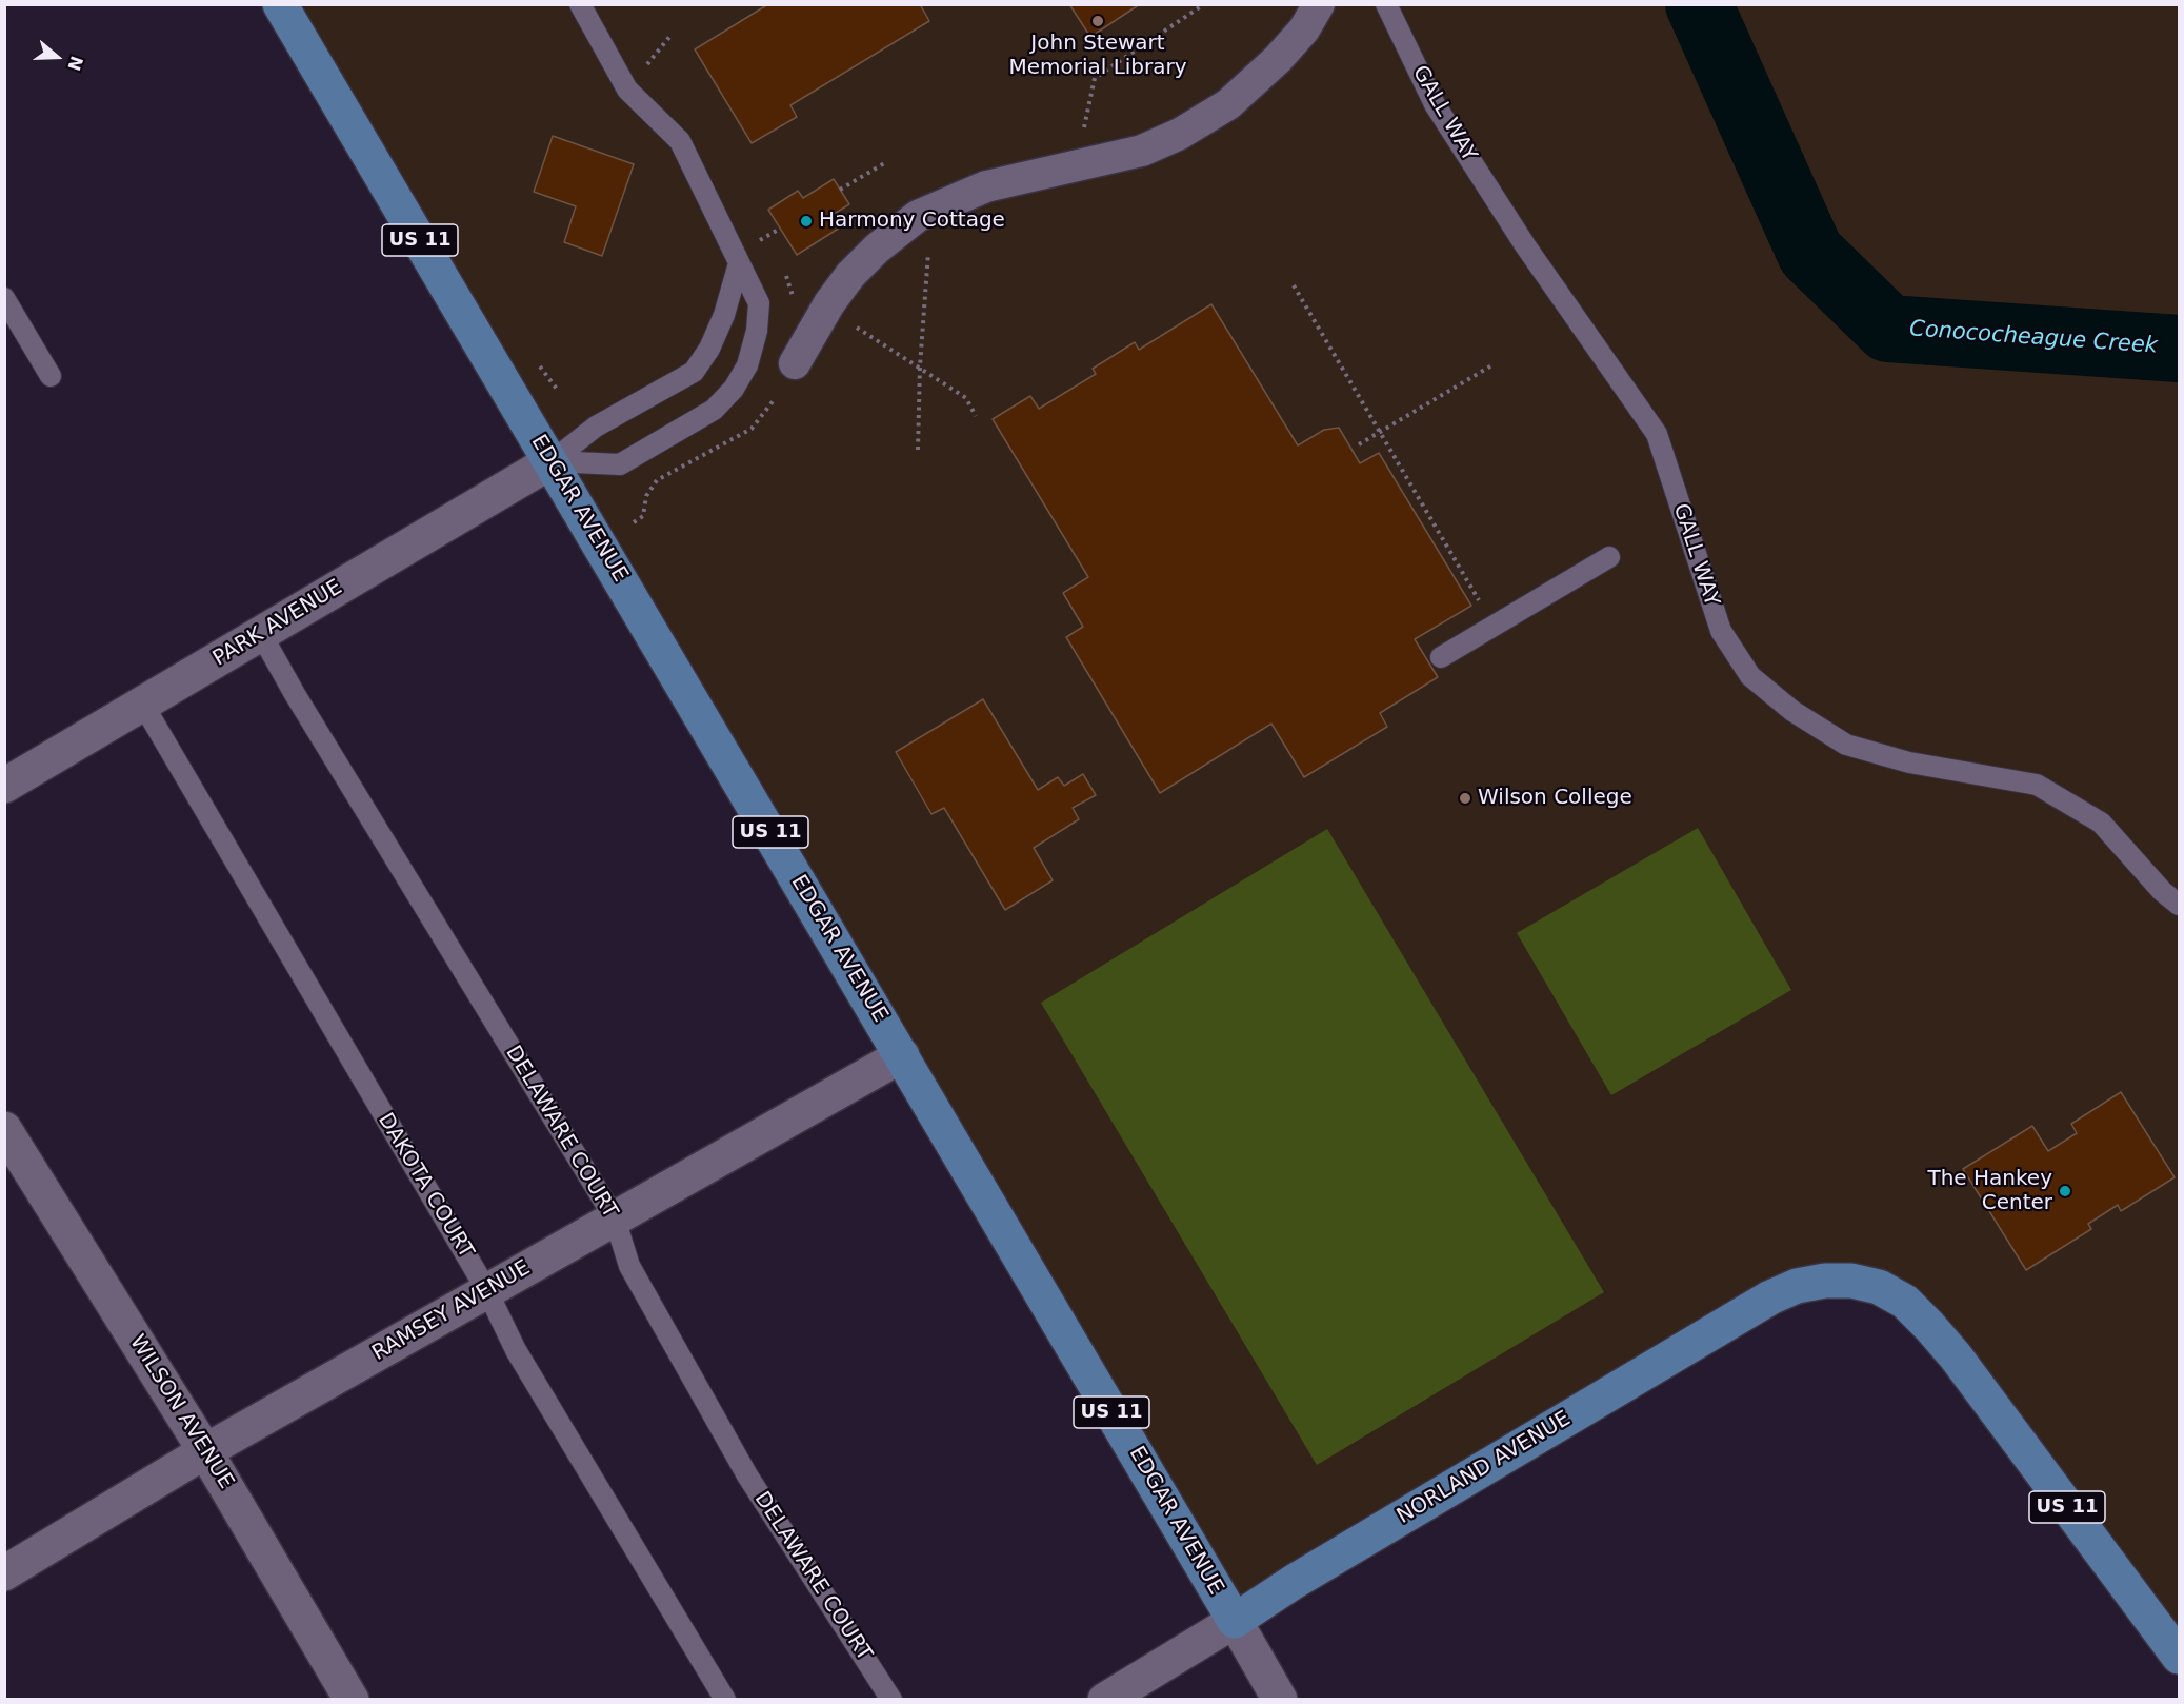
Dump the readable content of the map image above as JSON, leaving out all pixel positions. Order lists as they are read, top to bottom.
{
  "streets": {
    "main road": ["US 11", "EDGAR AVENUE", "NORLAND AVENUE"],
    "street": ["PARK AVENUE", "RAMSEY AVENUE", "WILSON AVENUE"],
    "lane": ["GALL WAY", "DELAWARE COURT", "DAKOTA COURT"]
  },
  "crossings": [
    ["EDGAR AVENUE", "PARK AVENUE"],
    ["EDGAR AVENUE", "RAMSEY AVENUE"],
    ["EDGAR AVENUE", "NORLAND AVENUE"],
    ["PARK AVENUE", "DELAWARE COURT"],
    ["PARK AVENUE", "DAKOTA COURT"],
    ["DELAWARE COURT", "RAMSEY AVENUE"],
    ["DAKOTA COURT", "RAMSEY AVENUE"],
    ["RAMSEY AVENUE", "WILSON AVENUE"]
  ],
  "water": ["Conococheague Creek"],
  "places": [
    "John Stewart Memorial Library",
    "Harmony Cottage",
    "Wilson College",
    "The Hankey Center"
  ],
  "north": "right"
}
